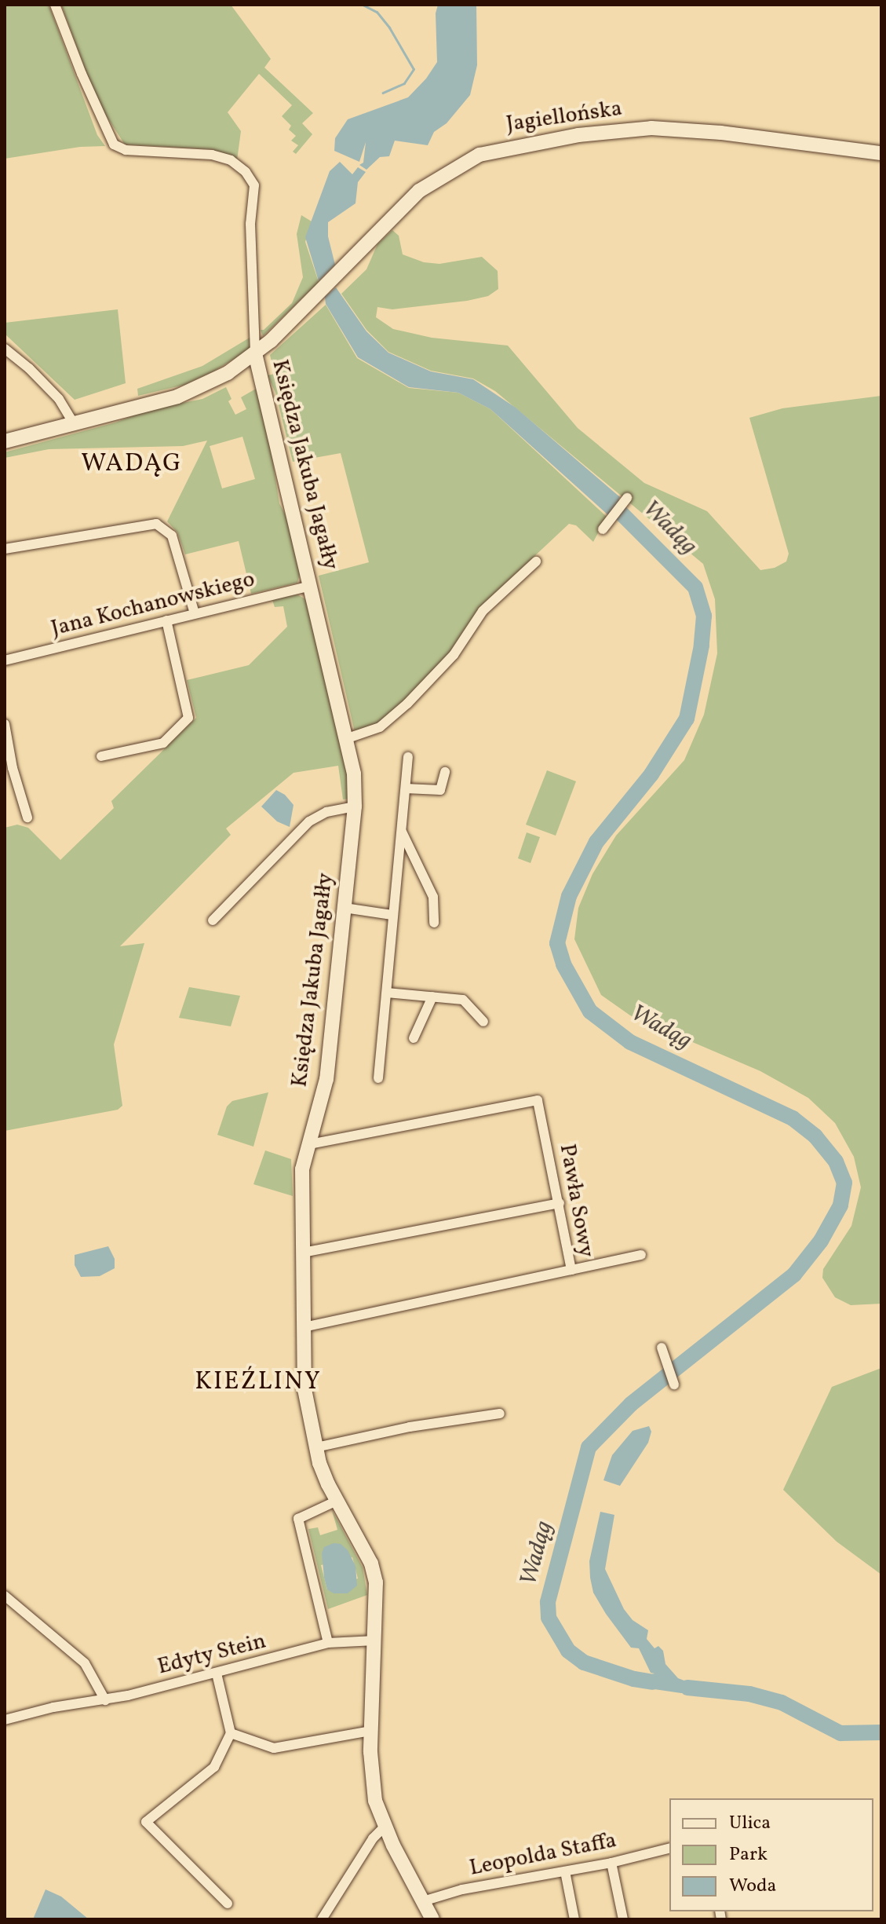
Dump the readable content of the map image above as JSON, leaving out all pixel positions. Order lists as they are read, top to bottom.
{
  "streets": {
    "street": [
      "Jagiellońska",
      "Księdza Jakuba Jagałły",
      "Jana Kochanowskiego",
      "Pawła Sowy",
      "Edyty Stein",
      "Leopolda Staffa"
    ]
  },
  "crossings": [
    ["Jagiellońska", "Księdza Jakuba Jagałły"],
    ["Księdza Jakuba Jagałły", "Jana Kochanowskiego"],
    ["Księdza Jakuba Jagałły", "Pawła Sowy"],
    ["Księdza Jakuba Jagałły", "Edyty Stein"],
    ["Księdza Jakuba Jagałły", "Leopolda Staffa"]
  ],
  "districts": ["WADĄG", "KIEŹLINY"],
  "water": ["Wadąg"],
  "legend": ["Ulica", "Park", "Woda"]
}
